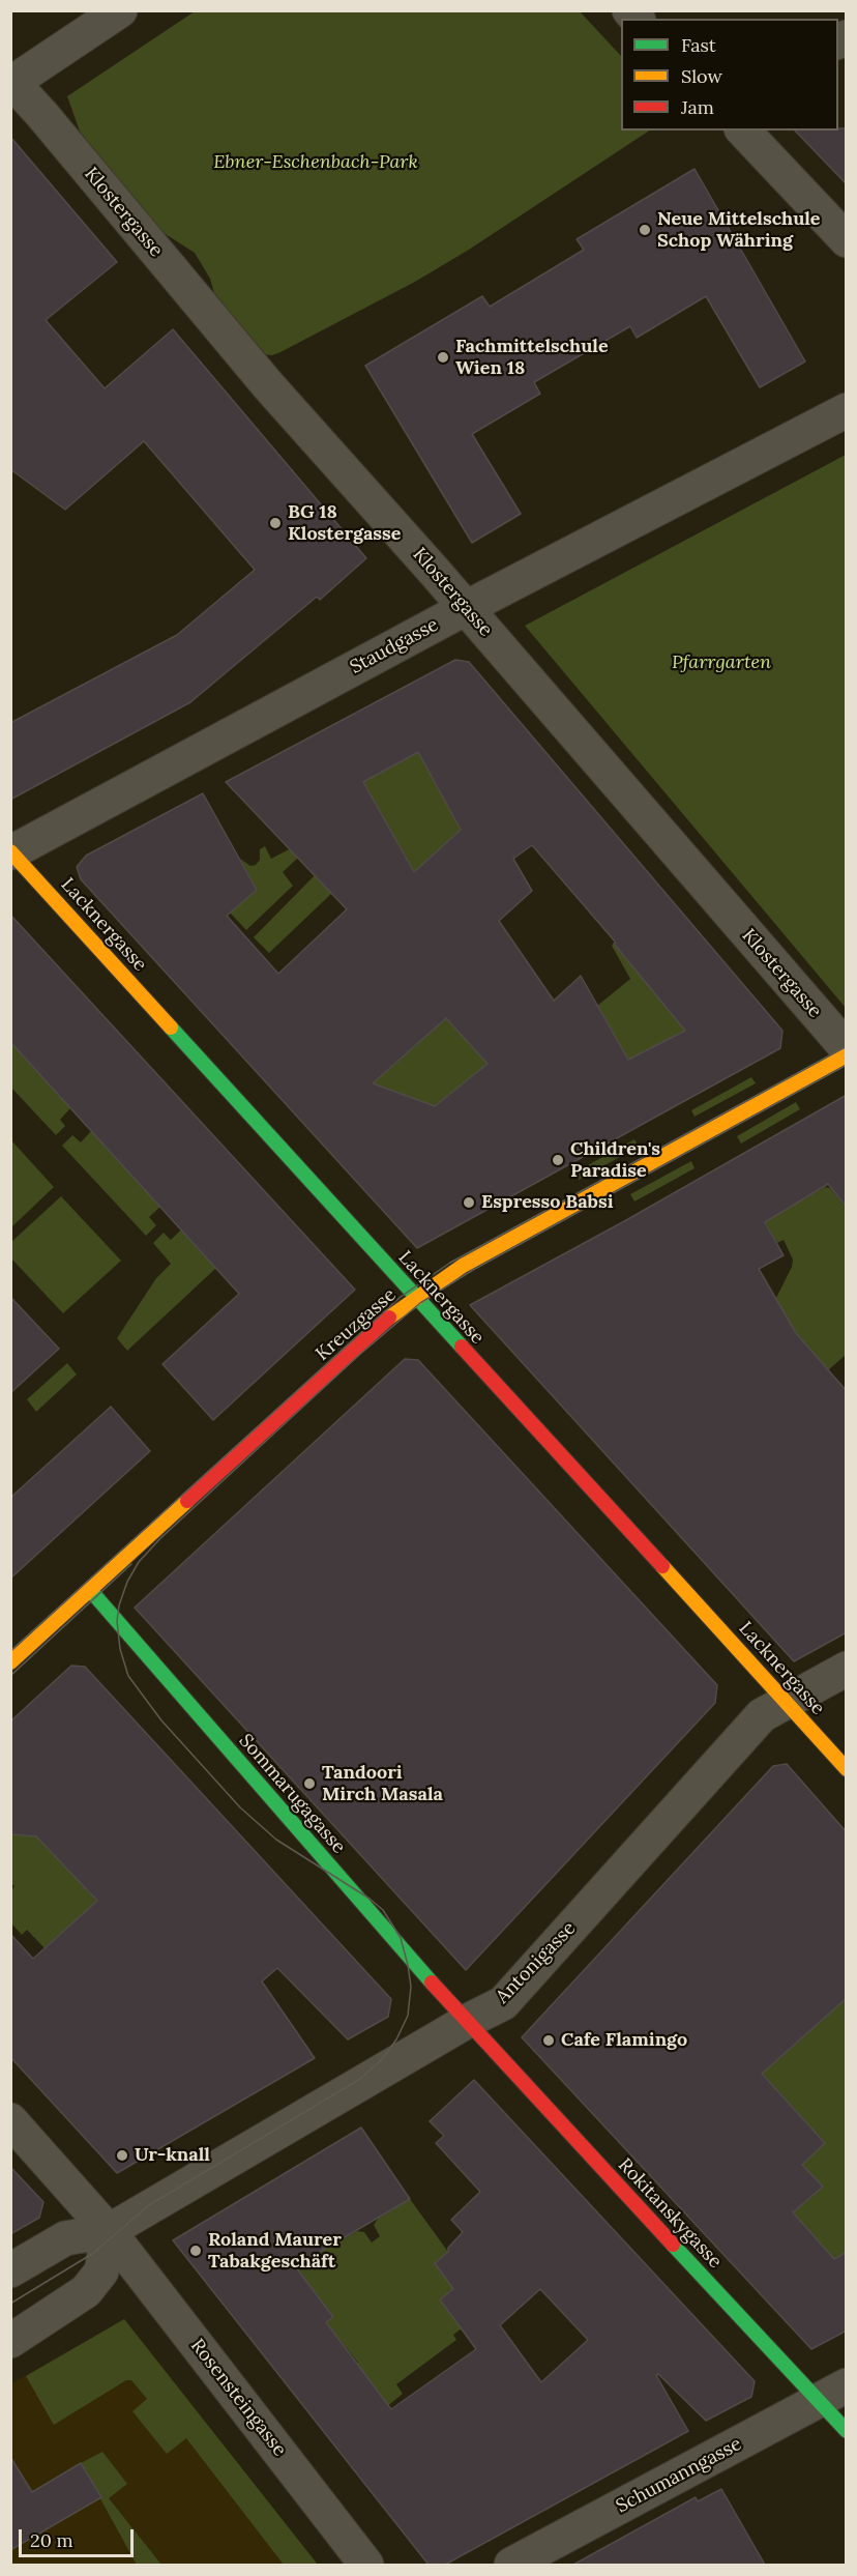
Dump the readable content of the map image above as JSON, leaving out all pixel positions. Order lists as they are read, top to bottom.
{
  "streets": {
    "street": [
      "Klostergasse",
      "Staudgasse",
      "Lacknergasse",
      "Kreuzgasse",
      "Sommarugagasse",
      "Antonigasse",
      "Rokitanskygasse",
      "Rosensteingasse",
      "Schumanngasse"
    ]
  },
  "crossings": [
    ["Klostergasse", "Staudgasse"],
    ["Staudgasse", "Lacknergasse"],
    ["Lacknergasse", "Kreuzgasse"],
    ["Lacknergasse", "Antonigasse"],
    ["Kreuzgasse", "Sommarugagasse"],
    ["Sommarugagasse", "Antonigasse"],
    ["Sommarugagasse", "Rokitanskygasse"],
    ["Antonigasse", "Rokitanskygasse"],
    ["Antonigasse", "Rosensteingasse"],
    ["Rokitanskygasse", "Schumanngasse"]
  ],
  "parks": ["Ebner-Eschenbach-Park", "Pfarrgarten"],
  "places": [
    "Neue Mittelschule Schop Währing",
    "Fachmittelschule Wien 18",
    "BG 18 Klostergasse",
    "Children's Paradise",
    "Espresso Babsi",
    "Tandoori Mirch Masala",
    "Cafe Flamingo",
    "Ur-knall",
    "Roland Maurer Tabakgeschäft"
  ],
  "legend": ["Fast", "Slow", "Jam"],
  "scale_bar": "20 m"
}
